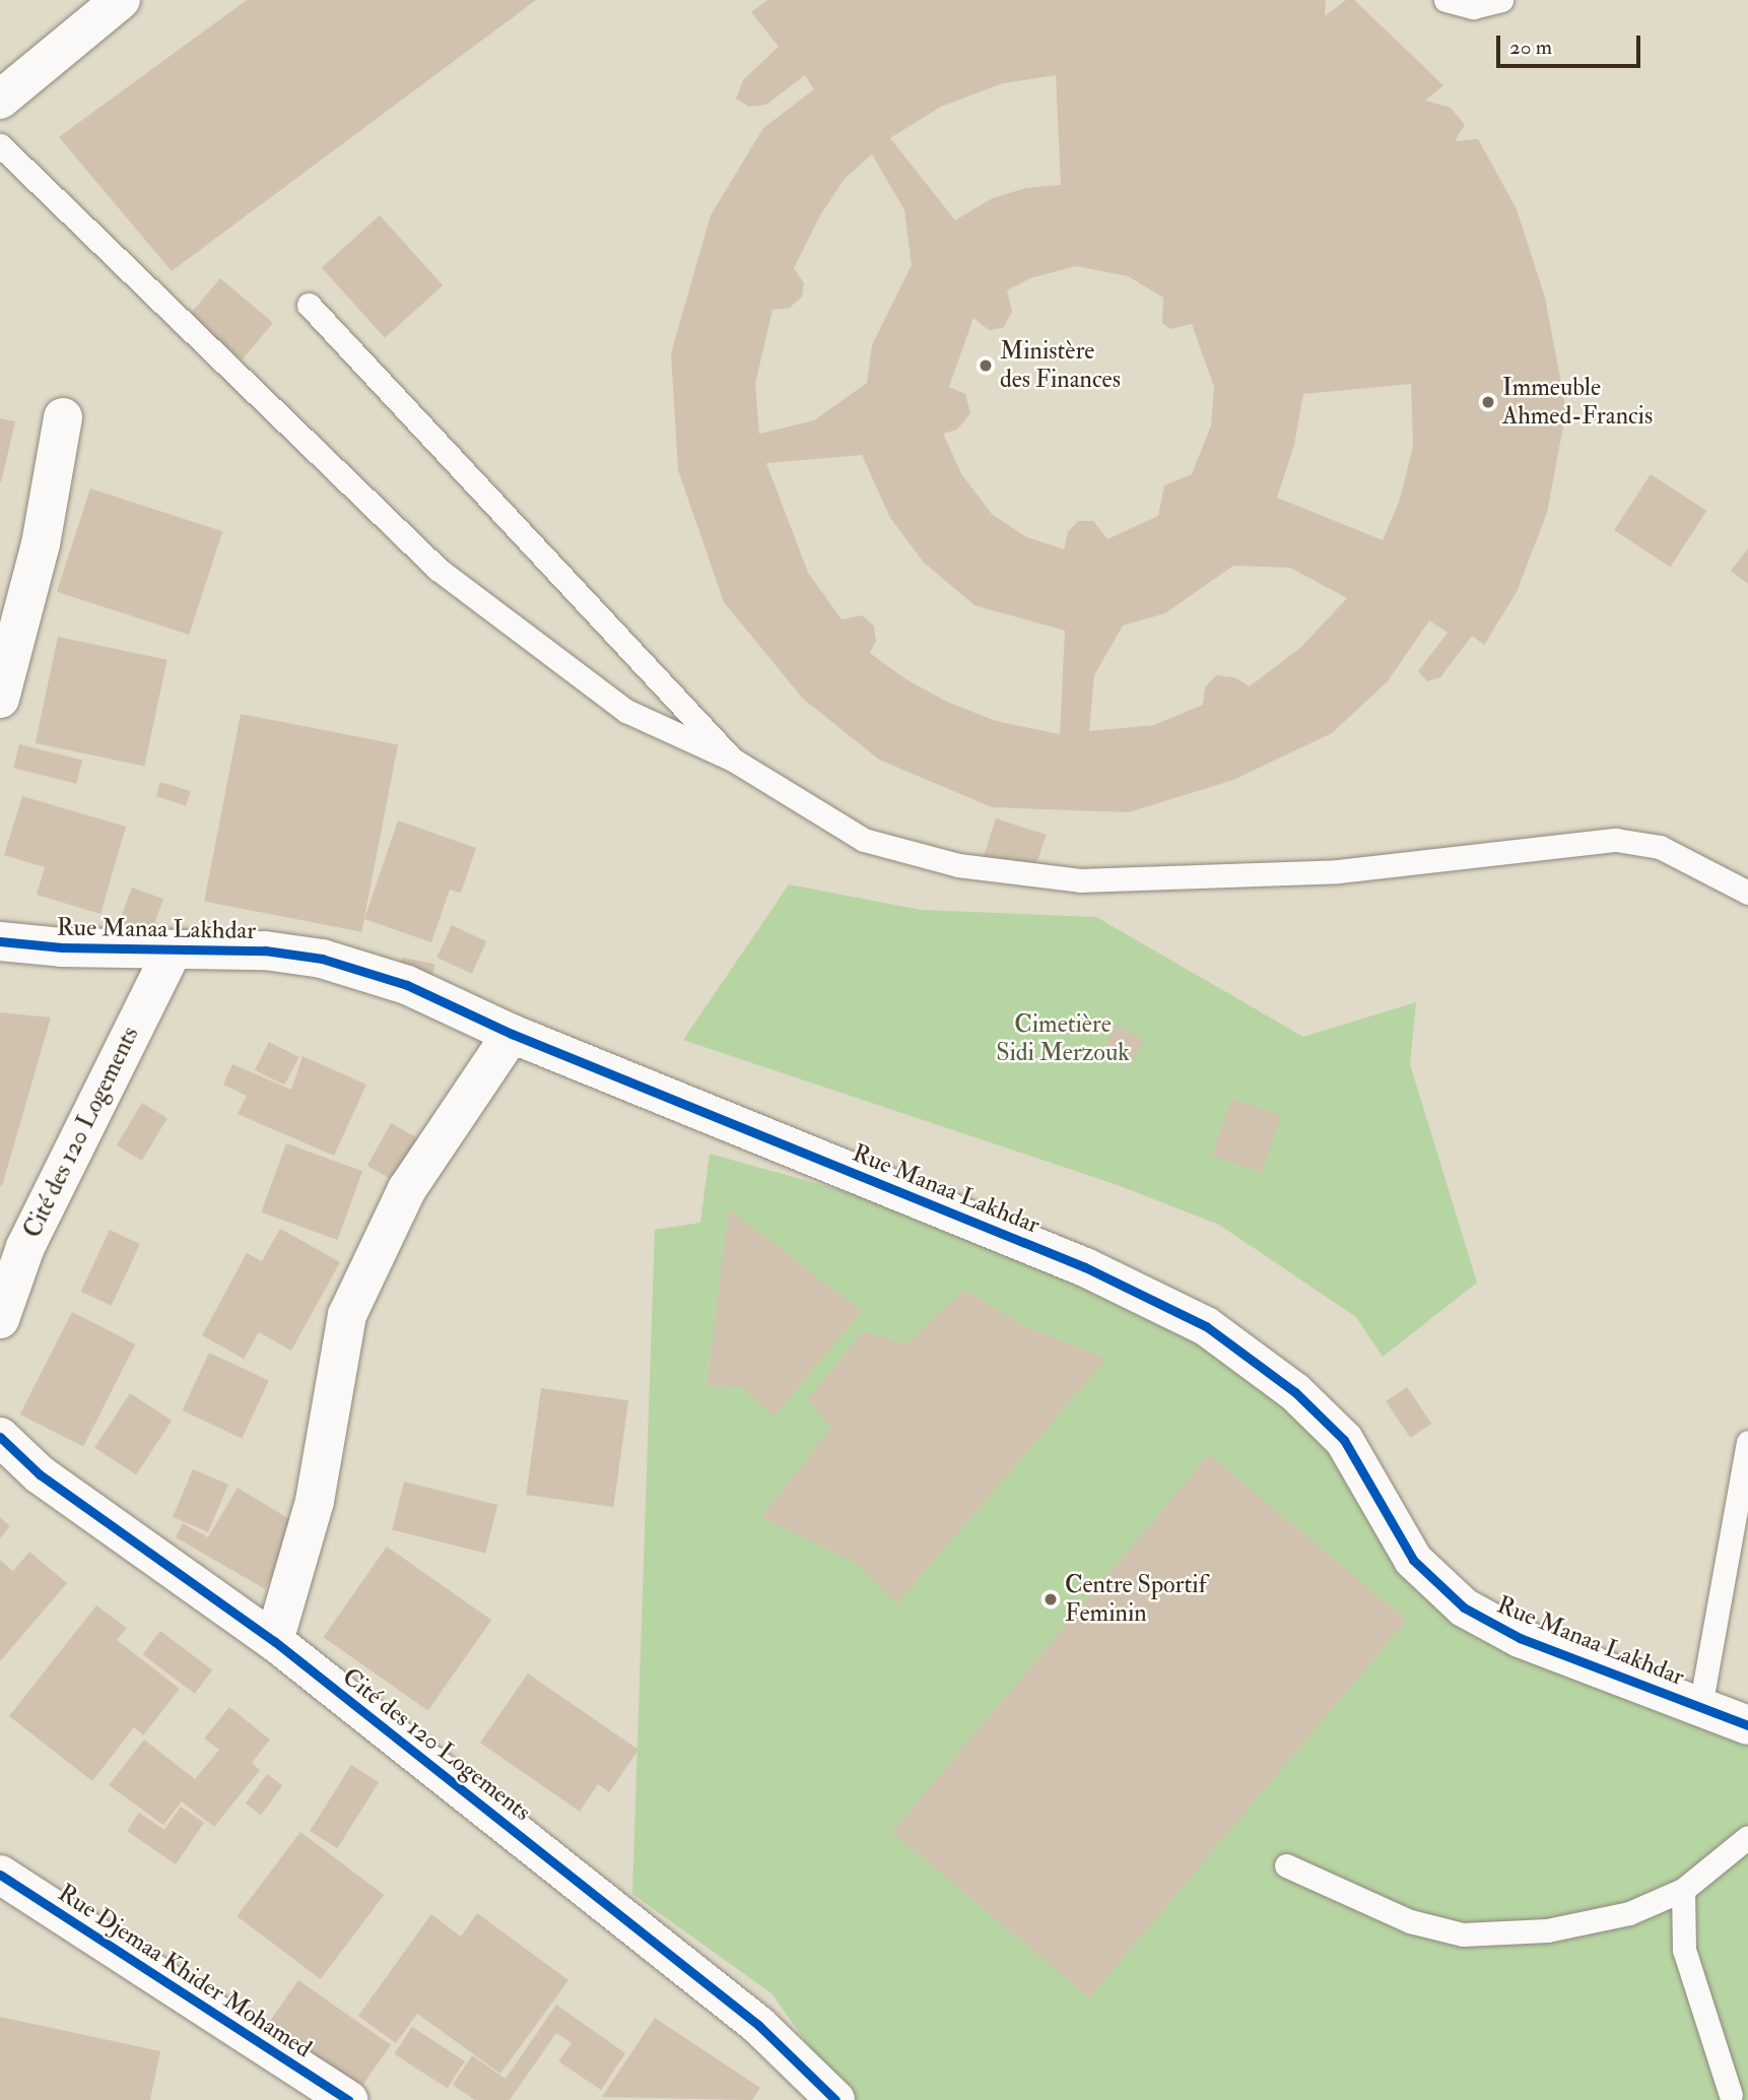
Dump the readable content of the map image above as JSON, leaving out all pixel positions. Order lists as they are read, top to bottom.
{
  "streets": {
    "street": ["Rue Manaa Lakhdar", "Cité des 120 Logements", "Rue Djemaa Khider Mohamed"]
  },
  "crossings": [
    ["Rue Manaa Lakhdar", "Cité des 120 Logements"]
  ],
  "parks": ["Cimetière Sidi Merzouk"],
  "places": ["Ministère des Finances", "Immeuble Ahmed-Francis", "Centre Sportif Feminin"],
  "scale_bar": "20 m"
}
